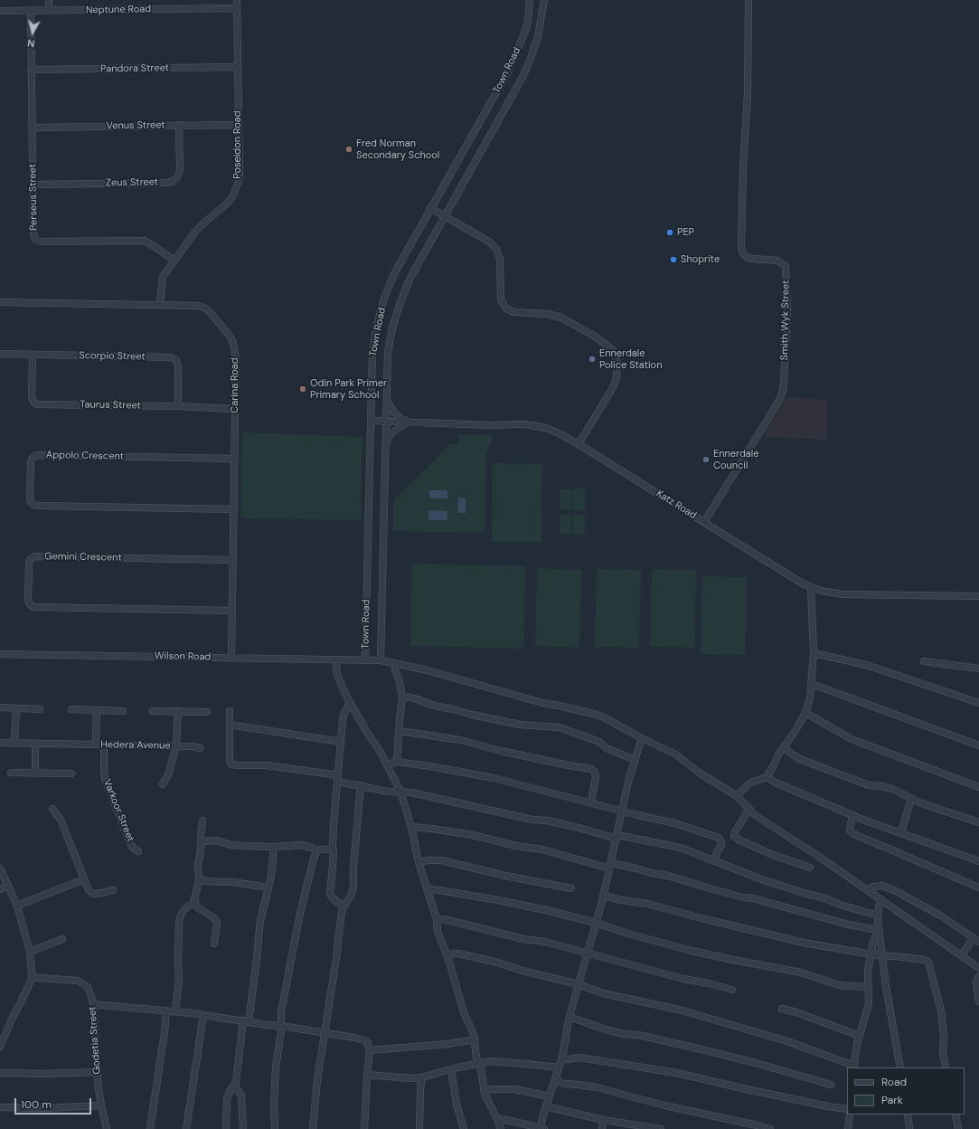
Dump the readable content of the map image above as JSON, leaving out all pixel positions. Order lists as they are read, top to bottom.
{
  "streets": {
    "street": [
      "Neptune Road",
      "Pandora Street",
      "Town Road",
      "Venus Street",
      "Poseidon Road",
      "Zeus Street",
      "Perseus Street",
      "Smith Wyk Street",
      "Scorpio Street",
      "Carina Road",
      "Taurus Street",
      "Appolo Crescent",
      "Katz Road",
      "Gemini Crescent",
      "Wilson Road",
      "Hedera Avenue",
      "Varkoor Street",
      "Godetia Street"
    ]
  },
  "crossings": [
    ["Neptune Road", "Poseidon Road"],
    ["Neptune Road", "Perseus Street"],
    ["Pandora Street", "Poseidon Road"],
    ["Pandora Street", "Perseus Street"],
    ["Town Road", "Katz Road"],
    ["Town Road", "Wilson Road"],
    ["Venus Street", "Poseidon Road"],
    ["Venus Street", "Zeus Street"],
    ["Venus Street", "Perseus Street"],
    ["Poseidon Road", "Perseus Street"],
    ["Poseidon Road", "Carina Road"],
    ["Zeus Street", "Perseus Street"],
    ["Smith Wyk Street", "Katz Road"],
    ["Scorpio Street", "Taurus Street"],
    ["Carina Road", "Taurus Street"],
    ["Carina Road", "Appolo Crescent"],
    ["Carina Road", "Gemini Crescent"],
    ["Carina Road", "Wilson Road"],
    ["Hedera Avenue", "Varkoor Street"]
  ],
  "places": [
    "Fred Norman Secondary School",
    "PEP",
    "Shoprite",
    "Ennerdale Police Station",
    "Odin Park Primer Primary School",
    "Ennerdale Council"
  ],
  "legend": ["Road", "Park"],
  "scale_bar": "100 m",
  "north": "bottom"
}
